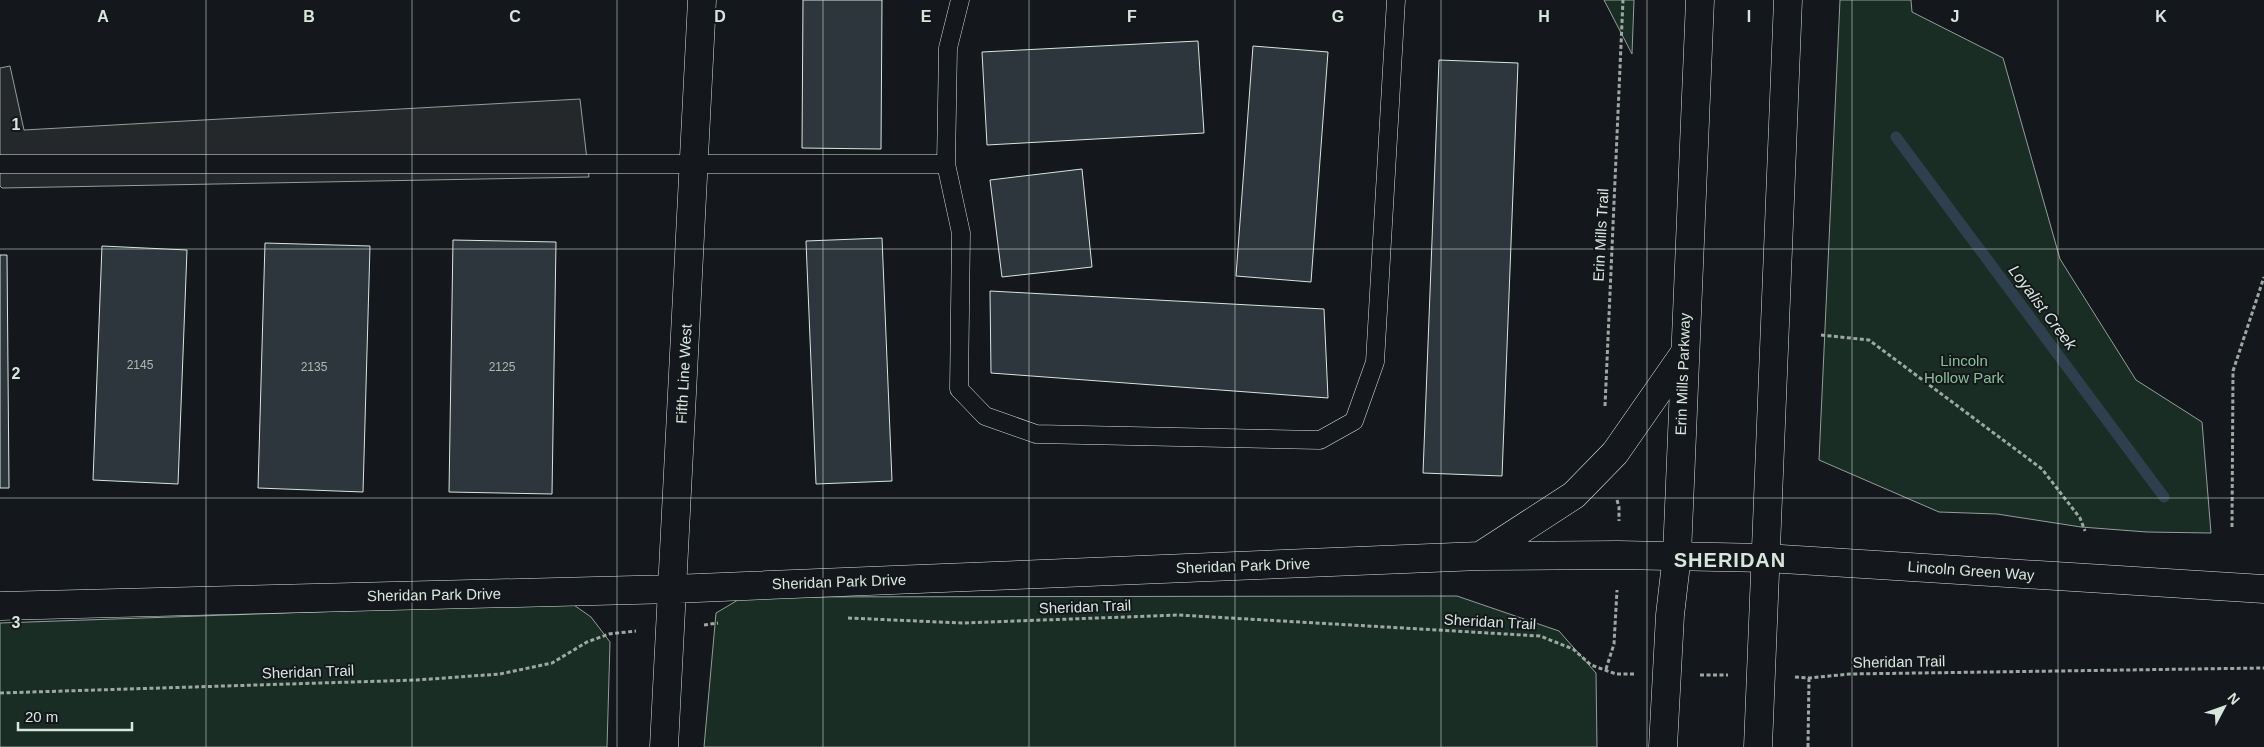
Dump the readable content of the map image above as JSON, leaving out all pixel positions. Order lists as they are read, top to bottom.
{
  "streets": {
    "street": [
      "Fifth Line West",
      "Erin Mills Parkway",
      "Sheridan Park Drive",
      "Lincoln Green Way"
    ],
    "path": ["Erin Mills Trail", "Sheridan Trail"]
  },
  "crossings": [
    ["Fifth Line West", "Sheridan Park Drive"],
    ["Erin Mills Parkway", "Sheridan Park Drive"],
    ["Erin Mills Parkway", "Lincoln Green Way"],
    ["Erin Mills Parkway", "Sheridan Trail"],
    ["Sheridan Park Drive", "Lincoln Green Way"]
  ],
  "districts": ["SHERIDAN"],
  "water": ["Loyalist Creek"],
  "parks": ["Lincoln Hollow Park"],
  "house_numbers": ["2145", "2135", "2125"],
  "scale_bar": "20 m",
  "north": "top right",
  "grid": {
    "columns": [
      "A",
      "B",
      "C",
      "D",
      "E",
      "F",
      "G",
      "H",
      "I",
      "J",
      "K"
    ],
    "rows": ["1", "2", "3"]
  }
}
